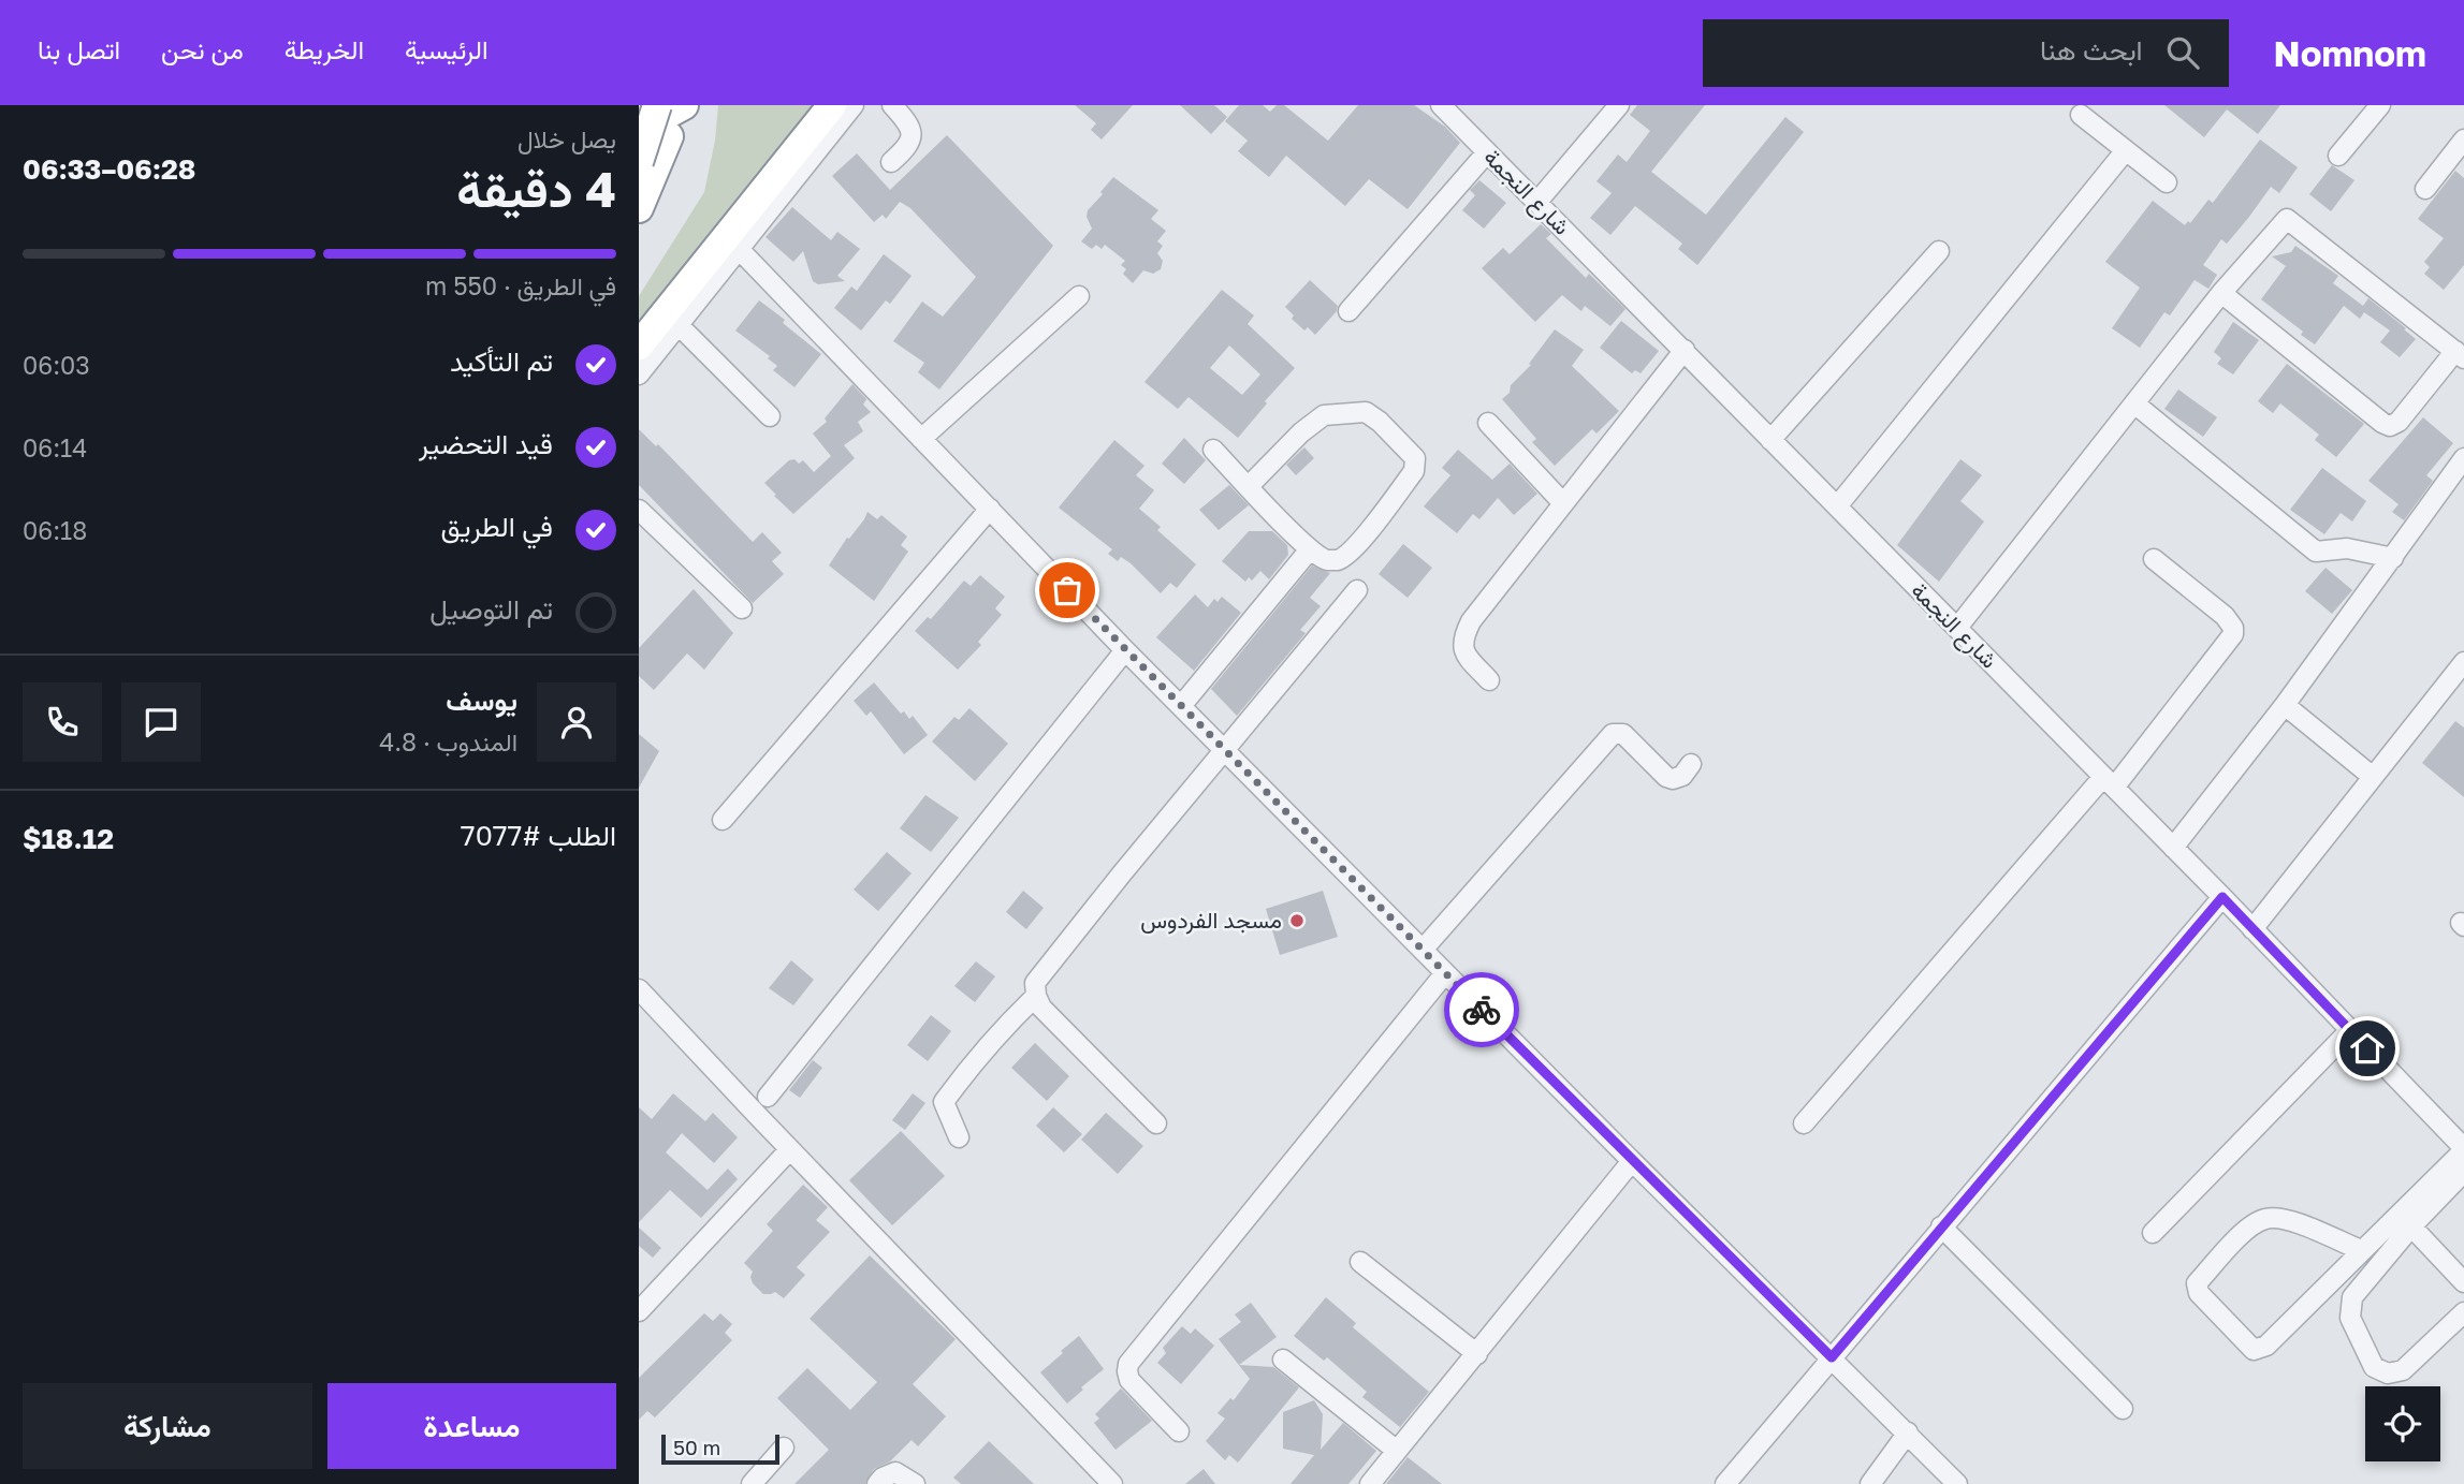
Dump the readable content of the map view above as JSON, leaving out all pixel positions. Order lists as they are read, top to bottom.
{
  "streets": {
    "street": ["شارع النجمة"]
  },
  "places": ["مسجد الفردوس"],
  "scale_bar": "50 m",
  "page": {
    "header": "Nomnom",
    "search": "ابحث هنا",
    "nav": [
      "الرئيسية",
      "الخريطة",
      "من نحن",
      "اتصل بنا"
    ],
    "heading": ["4 دقيقة", "يصل خلال", "06:28–06:33"],
    "panel": [
      "يوسف",
      "المندوب · 4.8",
      "الطلب #7077",
      "$18.12"
    ],
    "bar": "في الطريق · 550 m",
    "list": [
      ["تم التأكيد", "06:03"],
      ["قيد التحضير", "06:14"],
      ["في الطريق", "06:18"],
      "تم التوصيل"
    ],
    "buttons": ["مساعدة", "مشاركة"],
    "scale": "50 m"
  }
}
